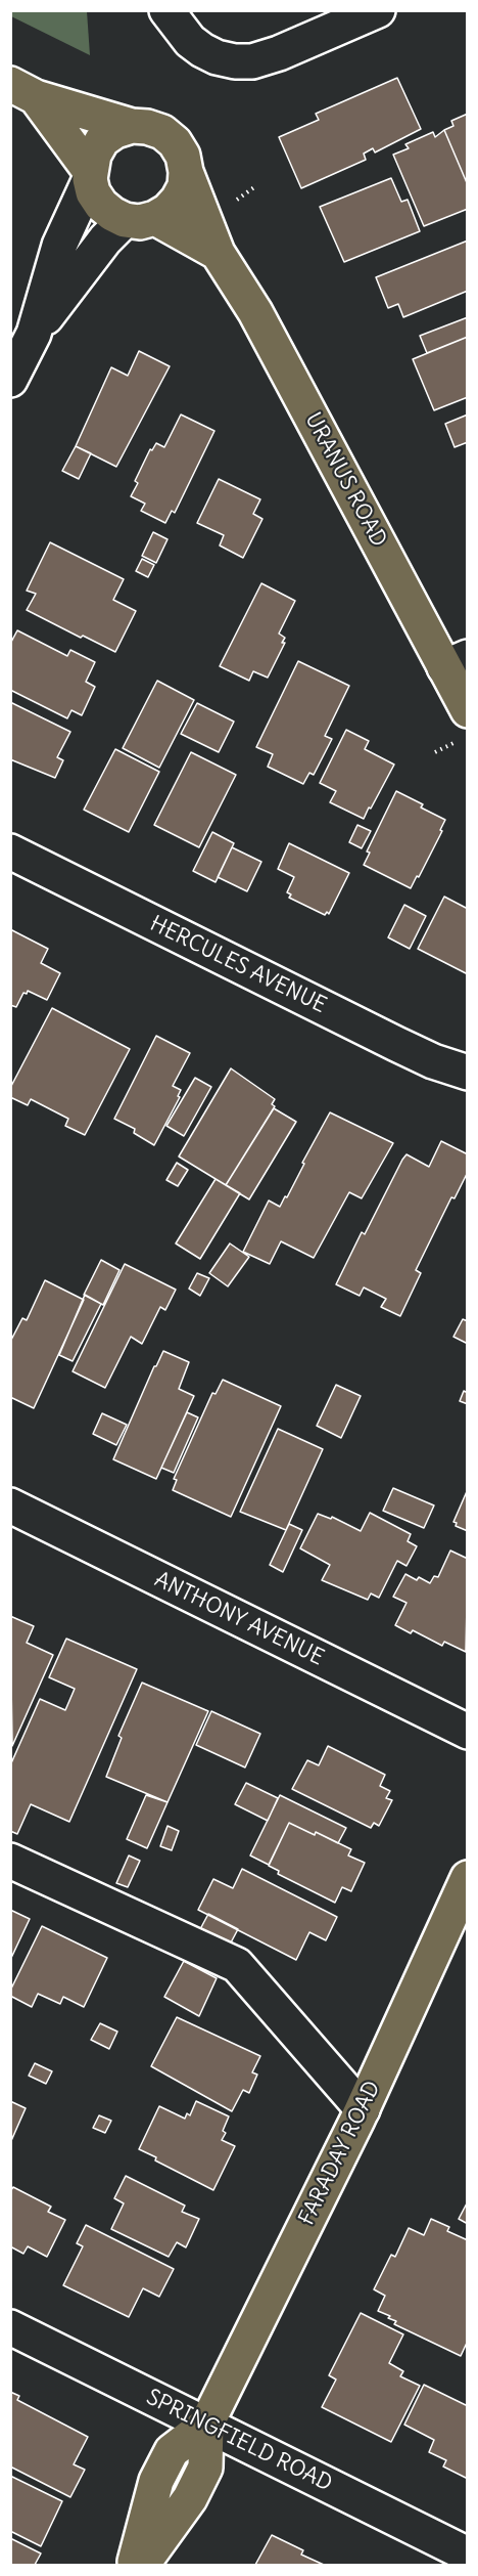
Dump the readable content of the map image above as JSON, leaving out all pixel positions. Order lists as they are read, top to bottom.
{
  "streets": {
    "main road": ["URANUS ROAD", "FARADAY ROAD"],
    "street": ["HERCULES AVENUE", "ANTHONY AVENUE", "SPRINGFIELD ROAD"]
  },
  "crossings": [
    ["FARADAY ROAD", "SPRINGFIELD ROAD"]
  ]
}
